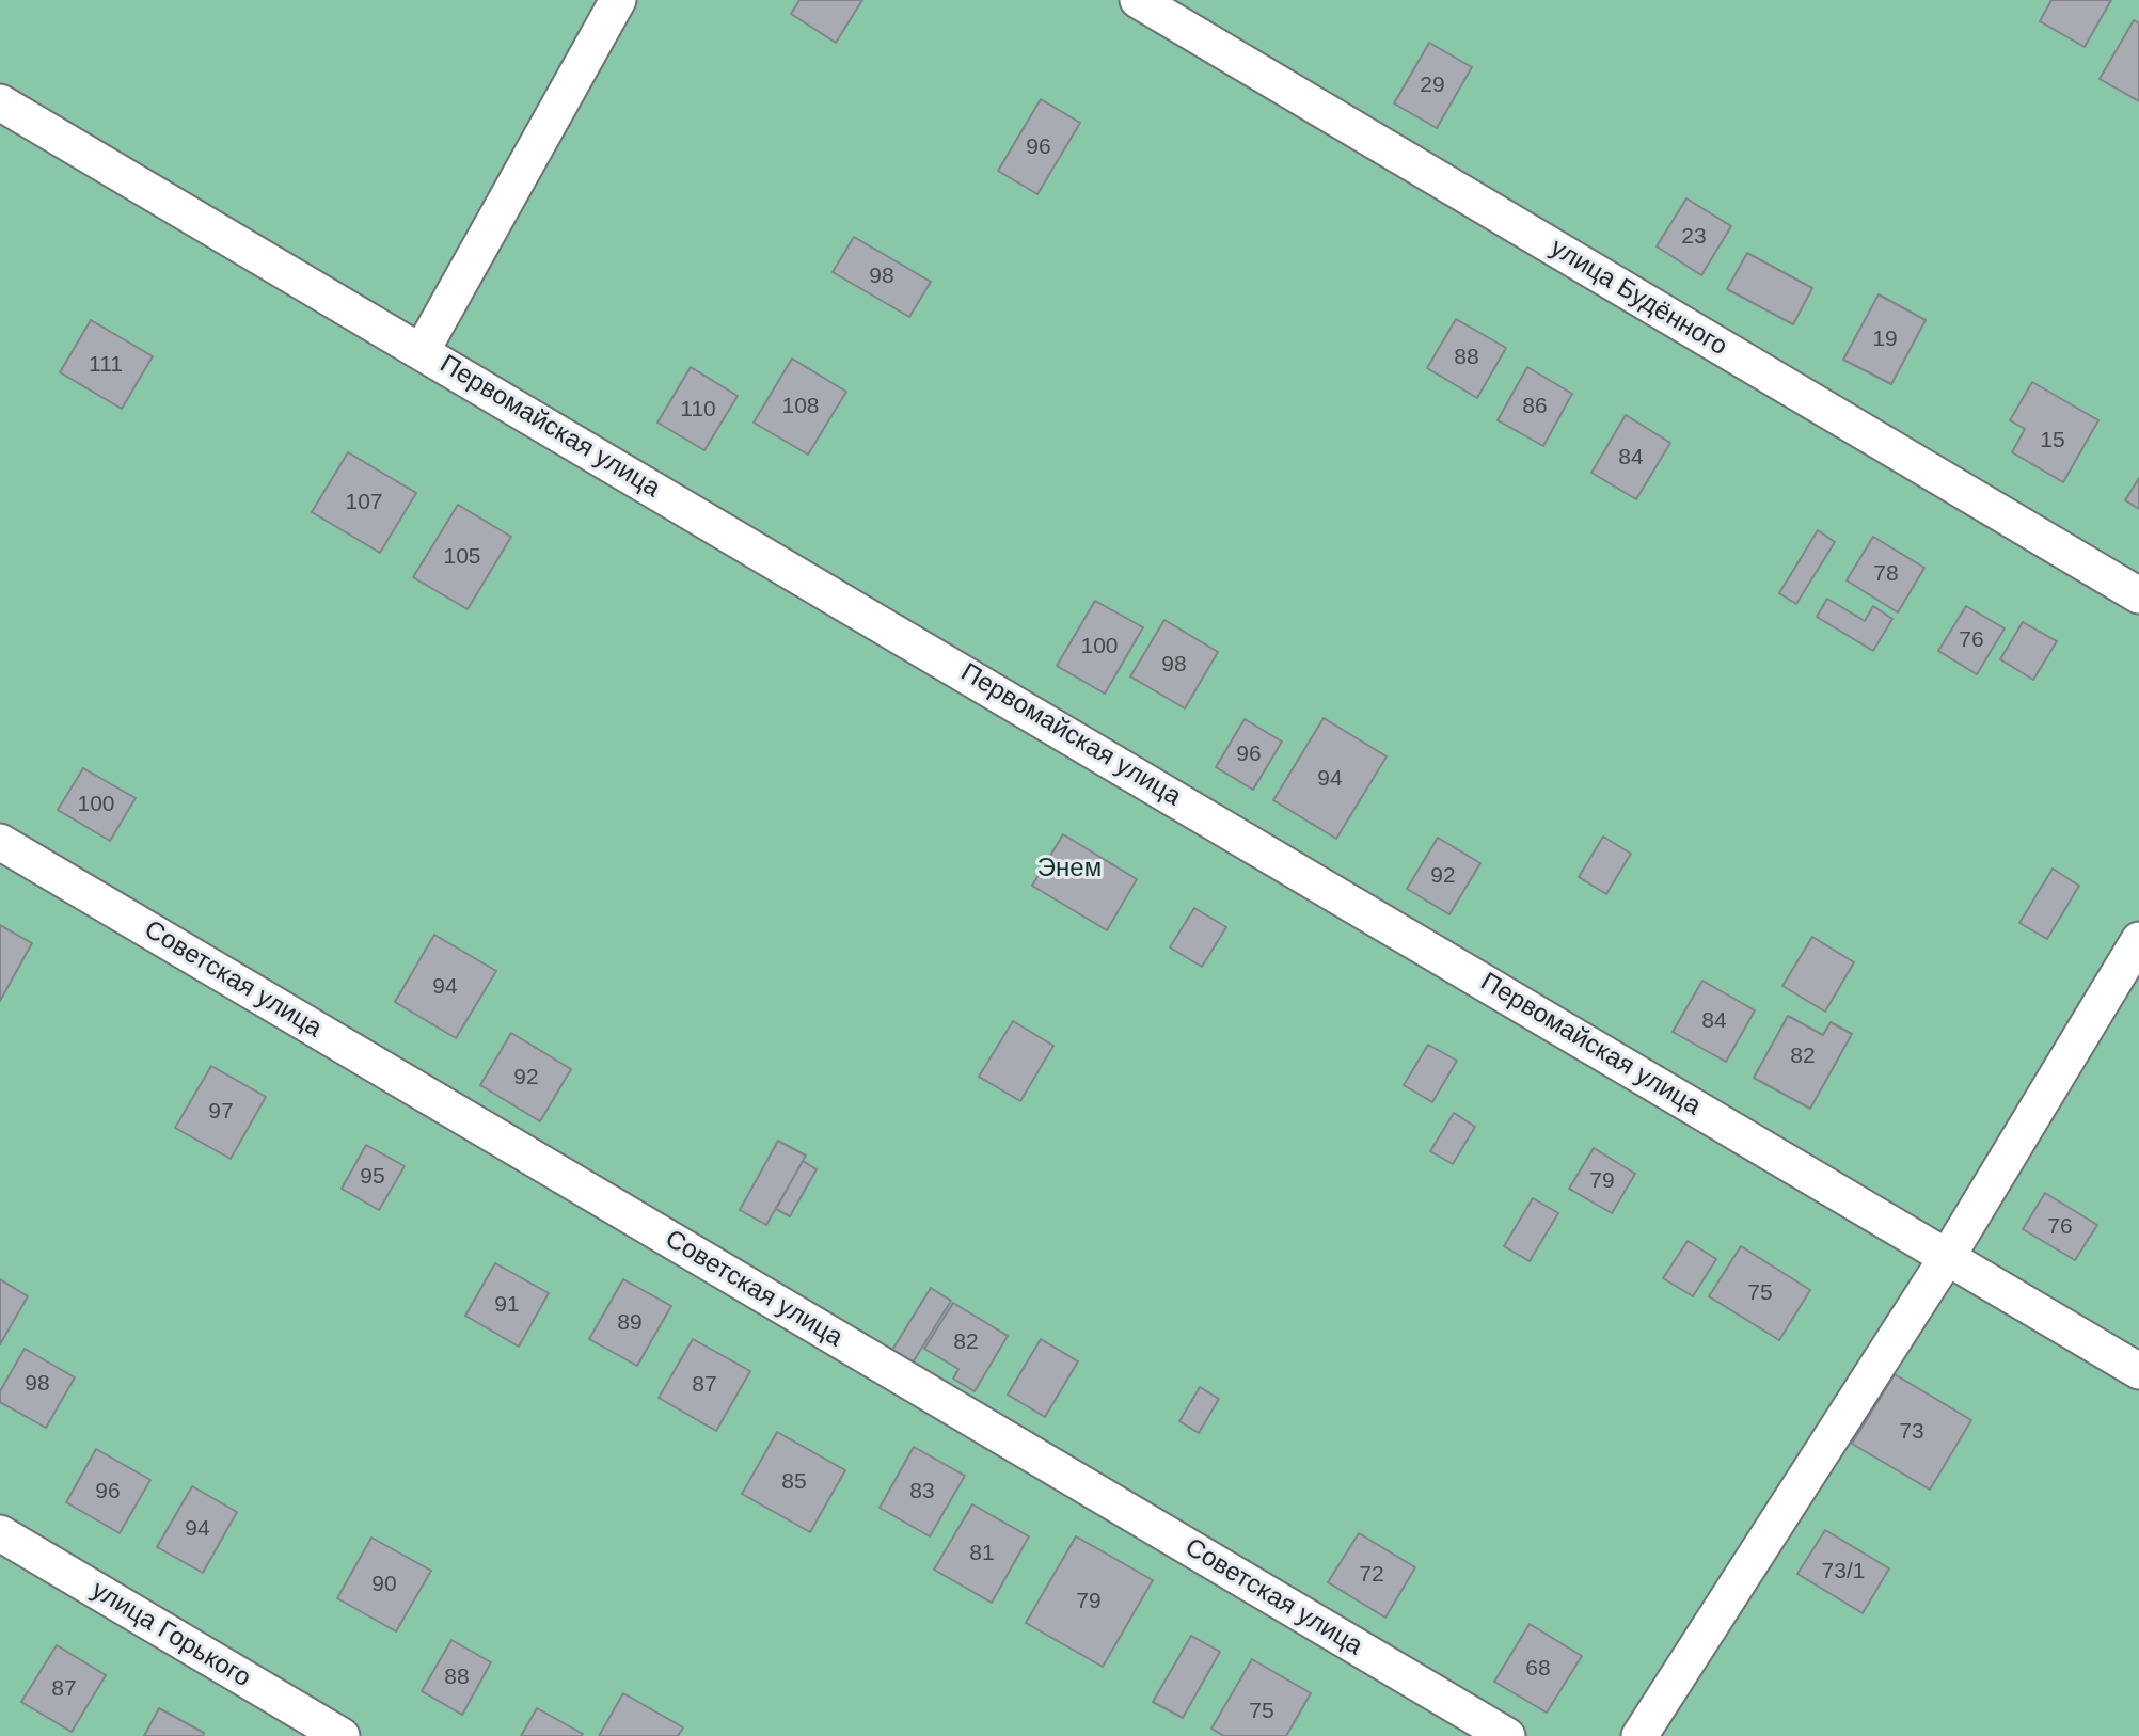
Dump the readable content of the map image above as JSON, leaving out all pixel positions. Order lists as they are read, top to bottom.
{
  "streets": {
    "street": [
      "улица Будённого",
      "Первомайская улица",
      "Советская улица",
      "улица Горького"
    ]
  },
  "parks": ["Энем"],
  "house_numbers": [
    "29",
    "96",
    "23",
    "98",
    "19",
    "88",
    "111",
    "108",
    "86",
    "110",
    "15",
    "84",
    "107",
    "105",
    "78",
    "76",
    "100",
    "98",
    "96",
    "94",
    "100",
    "92",
    "94",
    "84",
    "82",
    "92",
    "97",
    "95",
    "79",
    "76",
    "75",
    "91",
    "89",
    "82",
    "98",
    "87",
    "73",
    "85",
    "96",
    "83",
    "94",
    "81",
    "73/1",
    "72",
    "90",
    "79",
    "68",
    "88",
    "87",
    "75"
  ]
}
